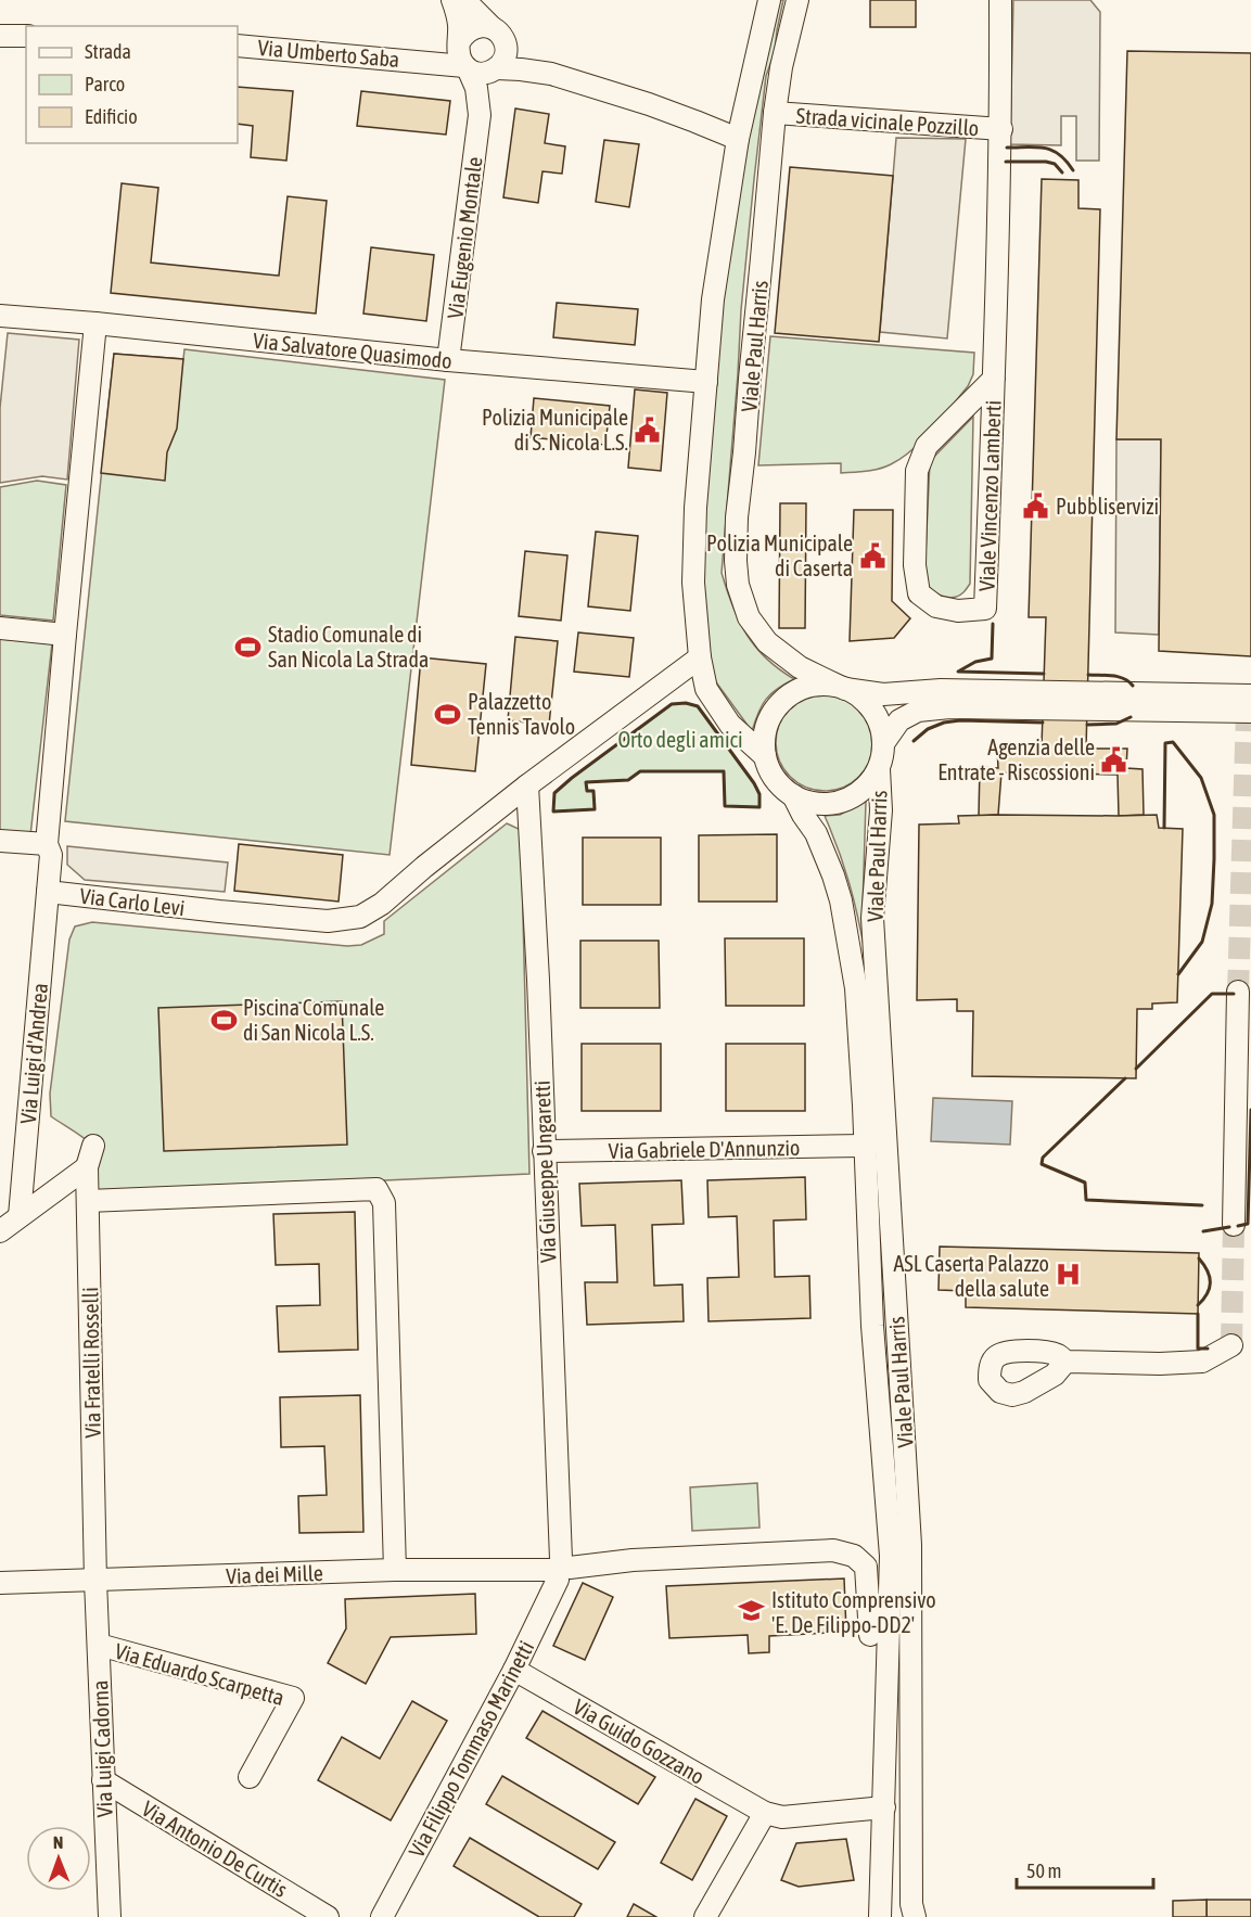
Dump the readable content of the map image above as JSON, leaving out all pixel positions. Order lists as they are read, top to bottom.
{
  "streets": {
    "street": [
      "Via Umberto Saba",
      "Strada vicinale Pozzillo",
      "Via Eugenio Montale",
      "Viale Paul Harris",
      "Via Salvatore Quasimodo",
      "Viale Vincenzo Lamberti",
      "Via Carlo Levi",
      "Via Luigi d'Andrea",
      "Via Gabriele D'Annunzio",
      "Via Giuseppe Ungaretti",
      "Via Fratelli Rosselli",
      "Via dei Mille",
      "Via Eduardo Scarpetta",
      "Via Guido Gozzano",
      "Via Luigi Cadorna",
      "Via Filippo Tommaso Marinetti",
      "Via Antonio De Curtis"
    ]
  },
  "crossings": [
    ["Via Umberto Saba", "Via Eugenio Montale"],
    ["Strada vicinale Pozzillo", "Viale Paul Harris"],
    ["Strada vicinale Pozzillo", "Viale Vincenzo Lamberti"],
    ["Via Eugenio Montale", "Via Salvatore Quasimodo"],
    ["Viale Paul Harris", "Via Salvatore Quasimodo"],
    ["Viale Paul Harris", "Via Carlo Levi"],
    ["Viale Paul Harris", "Via Gabriele D'Annunzio"],
    ["Via Carlo Levi", "Via Luigi d'Andrea"],
    ["Via Carlo Levi", "Via Giuseppe Ungaretti"],
    ["Via Gabriele D'Annunzio", "Via Giuseppe Ungaretti"],
    ["Via Giuseppe Ungaretti", "Via dei Mille"],
    ["Via Giuseppe Ungaretti", "Via Filippo Tommaso Marinetti"],
    ["Via Fratelli Rosselli", "Via dei Mille"],
    ["Via Fratelli Rosselli", "Via Luigi Cadorna"],
    ["Via dei Mille", "Via Luigi Cadorna"],
    ["Via dei Mille", "Via Filippo Tommaso Marinetti"],
    ["Via Eduardo Scarpetta", "Via Luigi Cadorna"],
    ["Via Guido Gozzano", "Via Filippo Tommaso Marinetti"],
    ["Via Luigi Cadorna", "Via Antonio De Curtis"]
  ],
  "parks": ["Orto degli amici"],
  "places": {
    "public building": [
      "Polizia Municipale di S. Nicola L.S.",
      "Pubbliservizi",
      "Polizia Municipale di Caserta",
      "Agenzia delle Entrate - Riscossioni"
    ],
    "sports": ["Stadio Comunale di San Nicola La Strada", "Palazzetto Tennis Tavolo", "Piscina Comunale di San Nicola L.S."],
    "hospital": ["ASL Caserta Palazzo della salute"],
    "school or university": ["Istituto Comprensivo 'E. De Filippo-DD2'"]
  },
  "legend": ["Strada", "Parco", "Edificio"],
  "scale_bar": "50 m",
  "north": "top"
}
